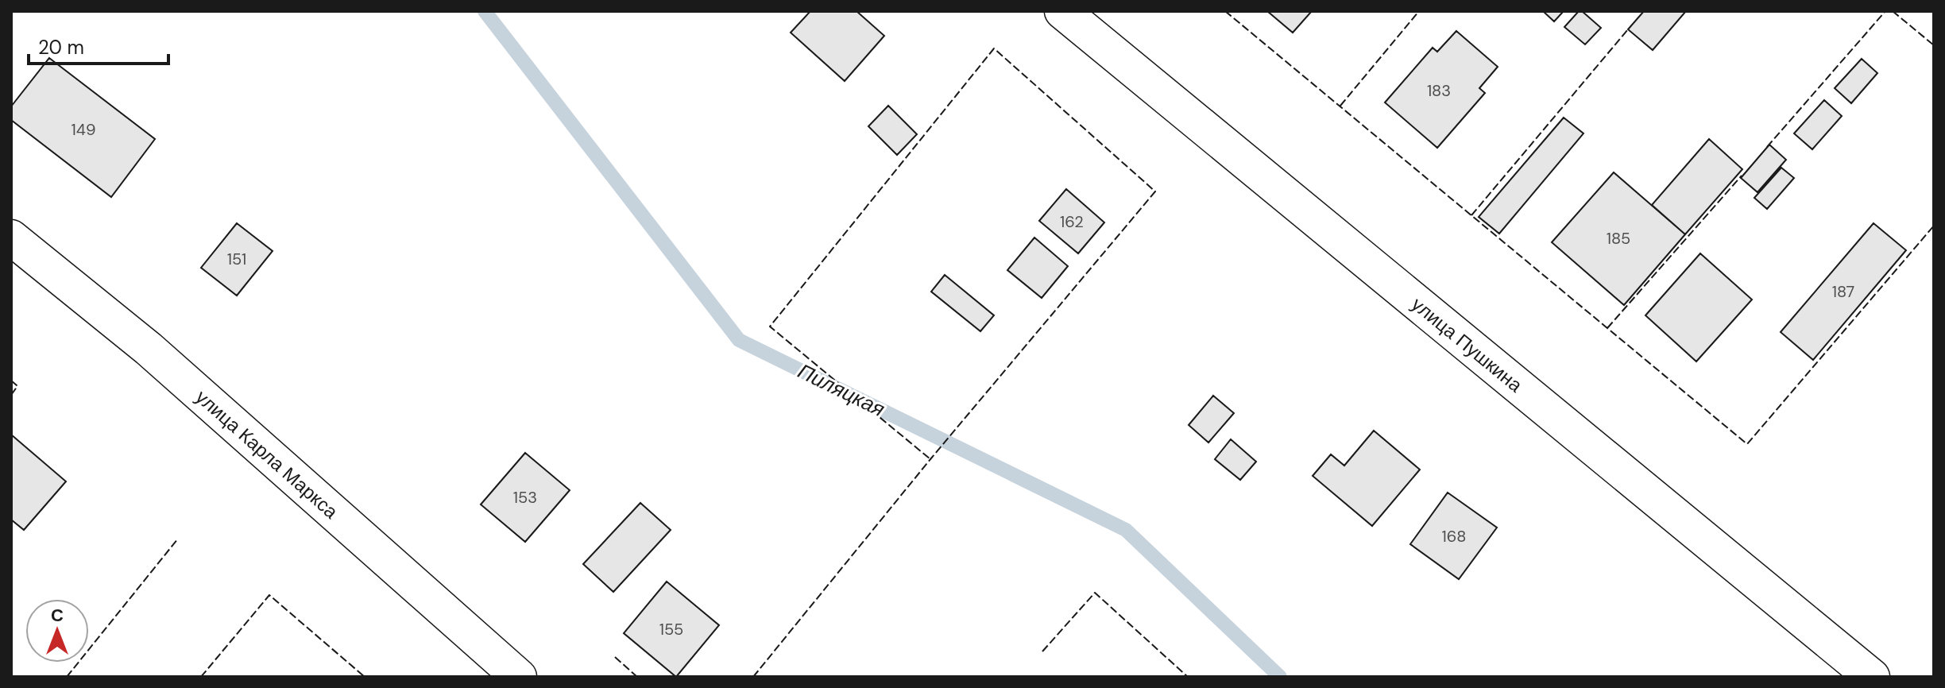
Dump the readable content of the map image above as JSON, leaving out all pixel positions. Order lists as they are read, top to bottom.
{
  "streets": {
    "street": ["улица Пушкина", "улица Карла Маркса"]
  },
  "water": ["Пиляцкая"],
  "house_numbers": [
    "183",
    "149",
    "162",
    "185",
    "151",
    "187",
    "153",
    "168",
    "155"
  ],
  "scale_bar": "20 m",
  "north": "top"
}
